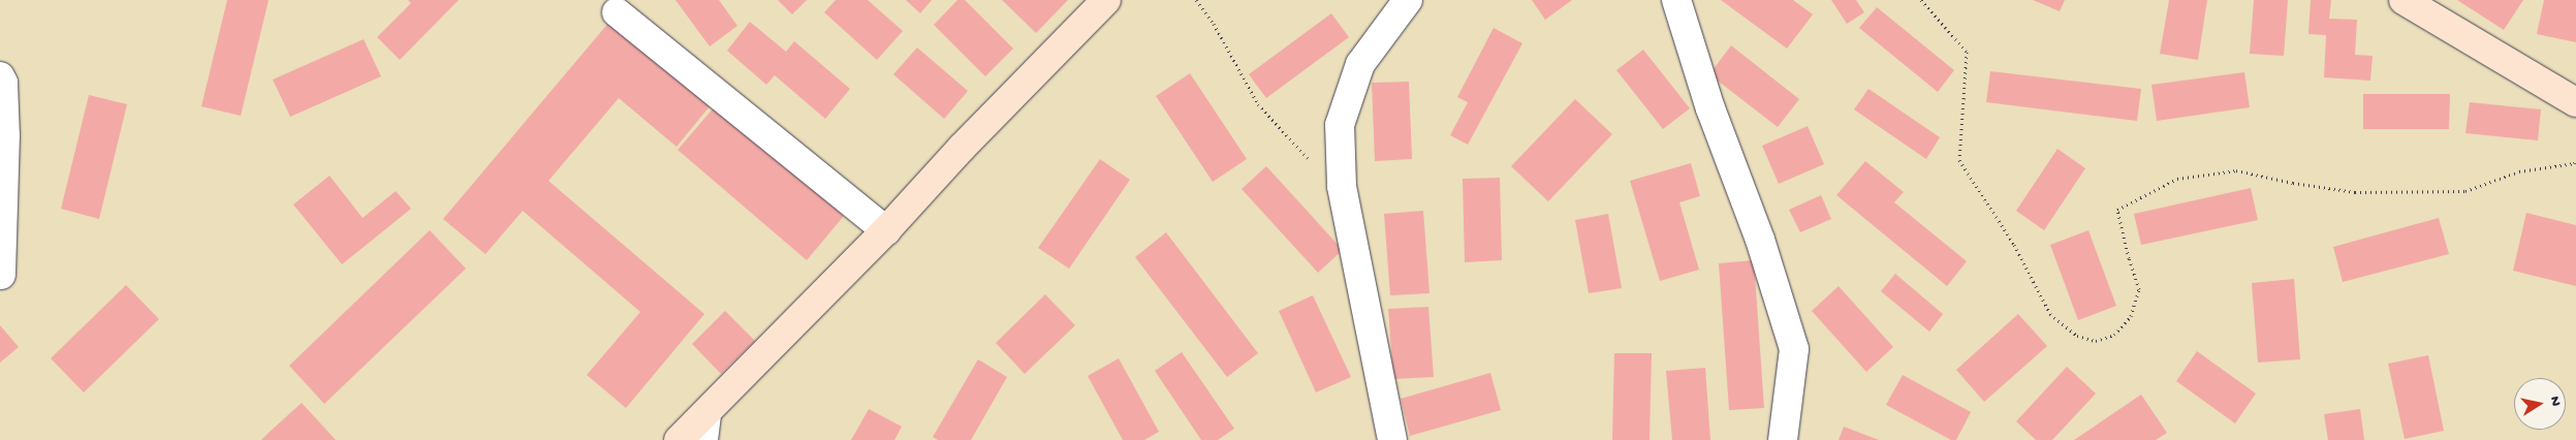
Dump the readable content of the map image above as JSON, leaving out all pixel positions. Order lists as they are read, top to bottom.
{
  "north": "right"
}
